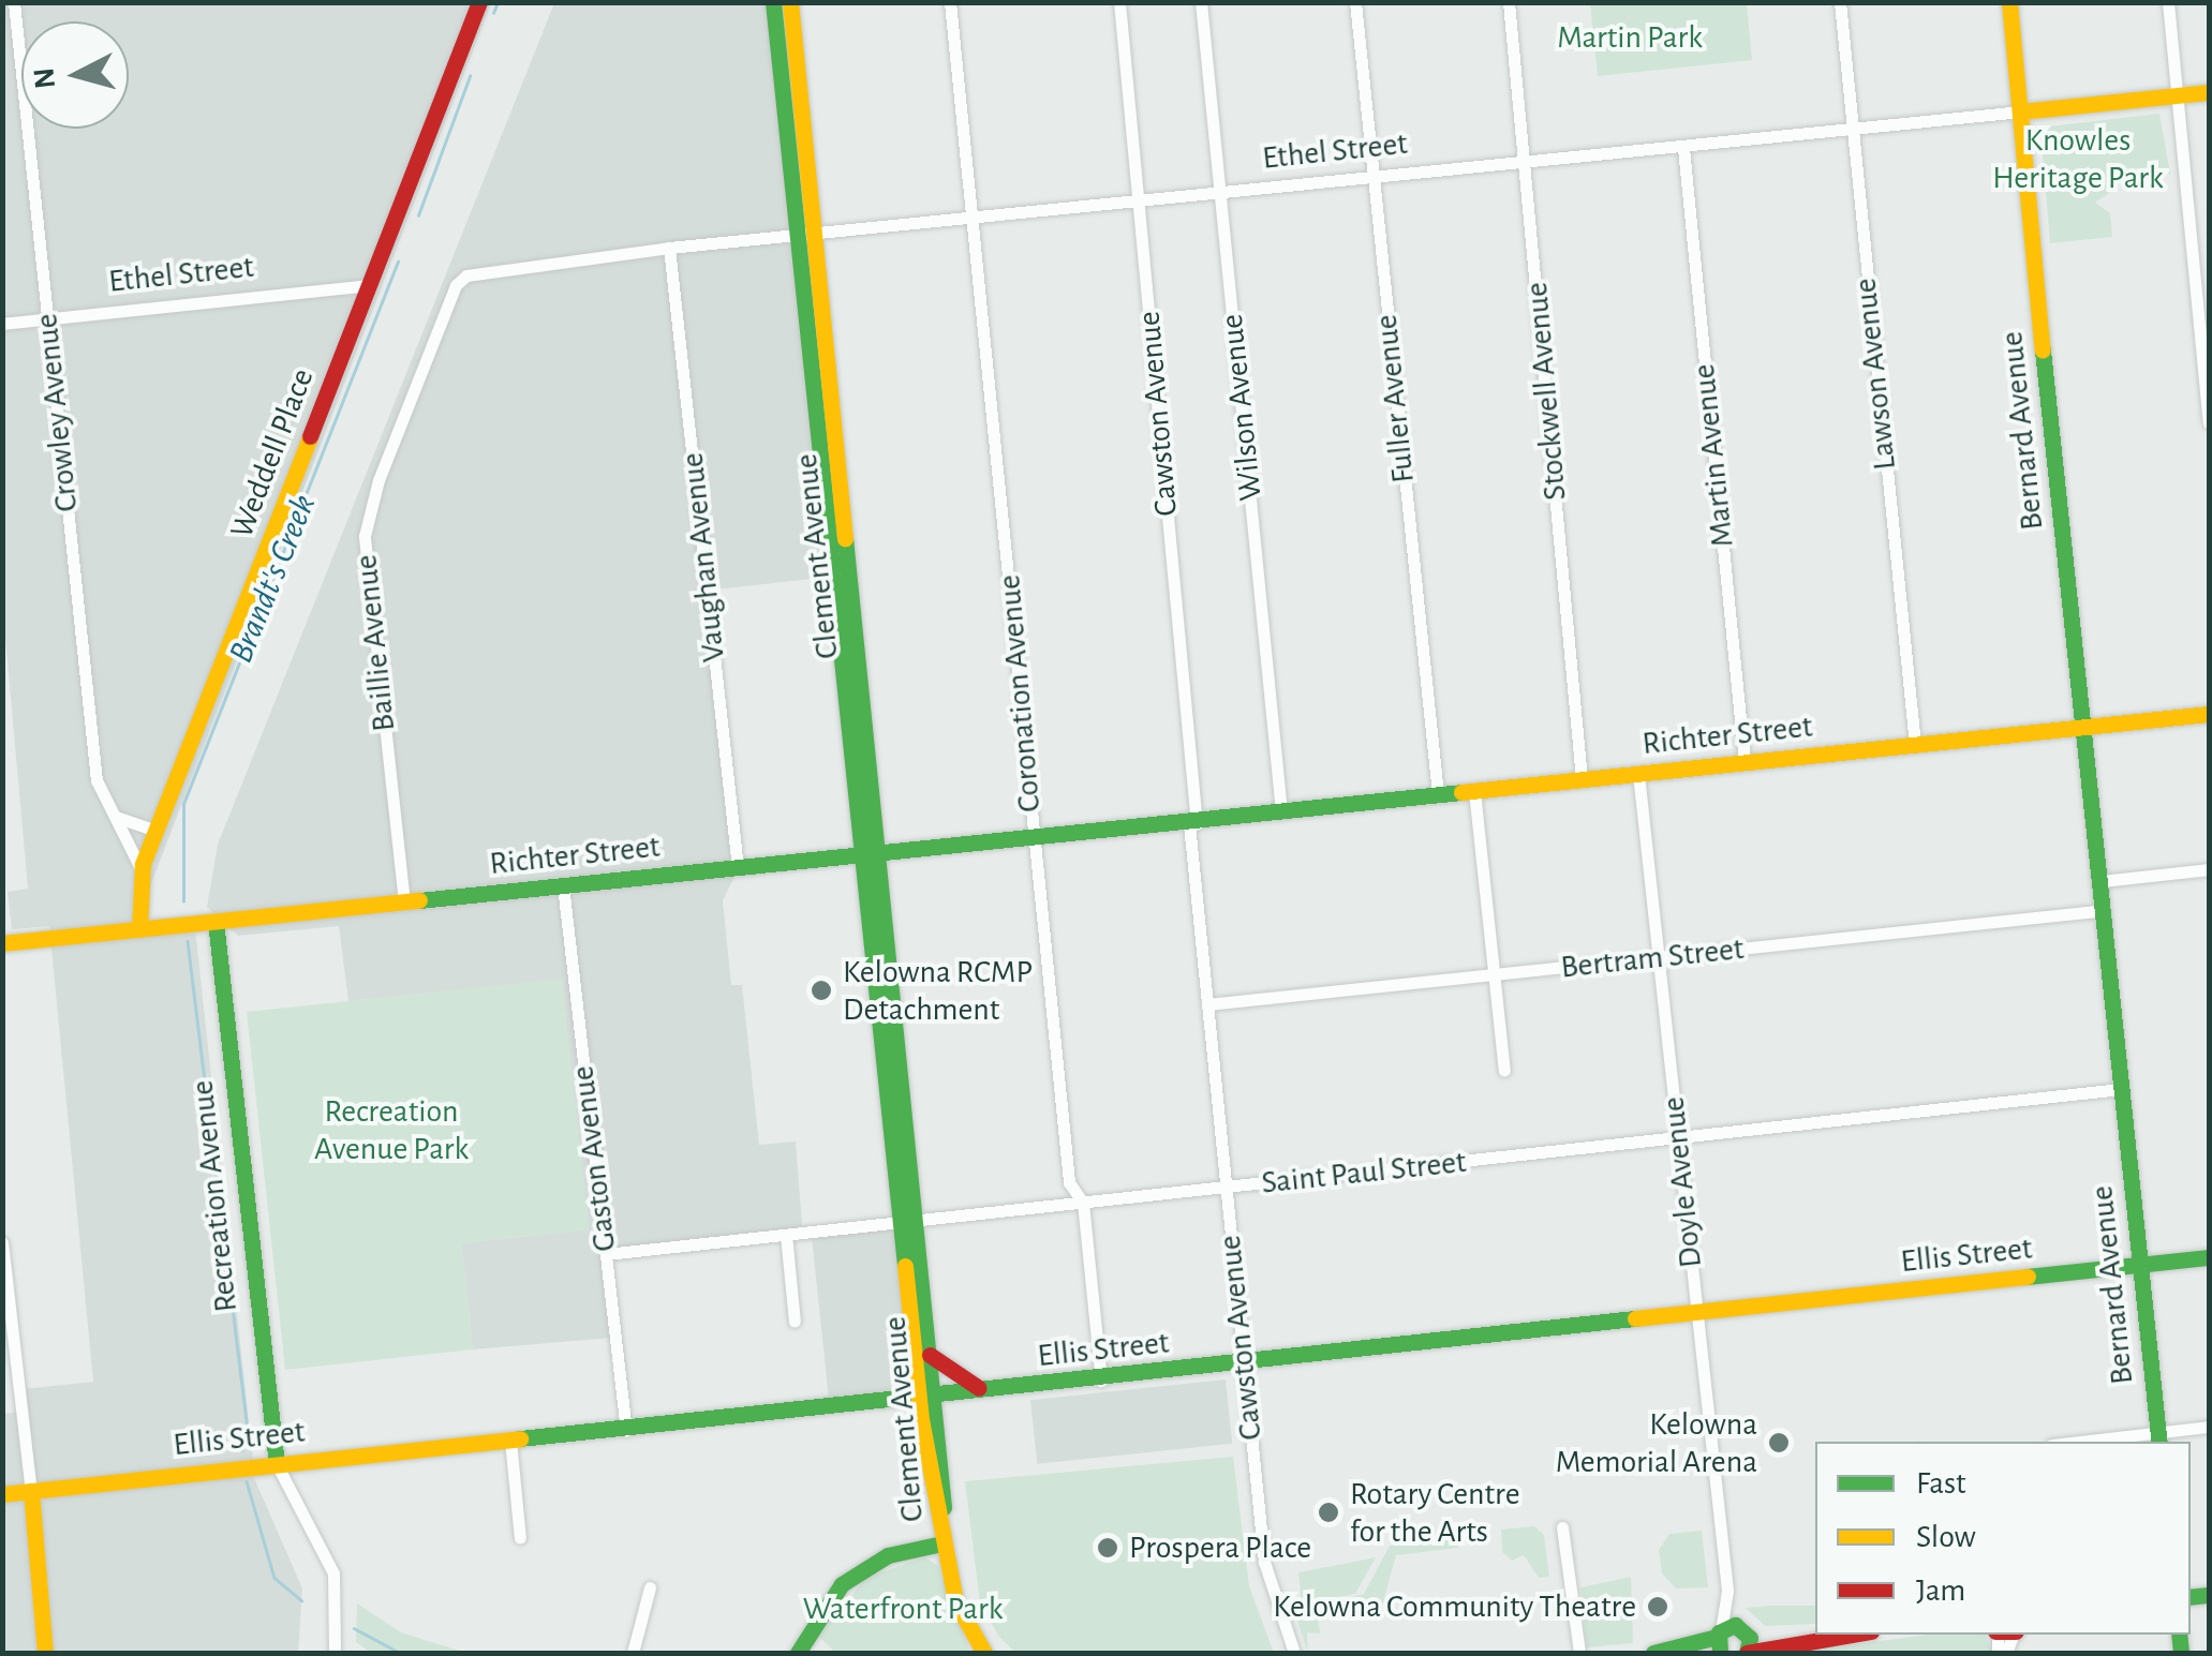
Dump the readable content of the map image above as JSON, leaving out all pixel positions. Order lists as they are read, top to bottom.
{
  "streets": {
    "street": [
      "Ethel Street",
      "Lawson Avenue",
      "Stockwell Avenue",
      "Fuller Avenue",
      "Wilson Avenue",
      "Crowley Avenue",
      "Cawston Avenue",
      "Bernard Avenue",
      "Weddell Place",
      "Martin Avenue",
      "Clement Avenue",
      "Vaughan Avenue",
      "Baillie Avenue",
      "Coronation Avenue",
      "Richter Street",
      "Bertram Street",
      "Gaston Avenue",
      "Saint Paul Street",
      "Doyle Avenue",
      "Recreation Avenue",
      "Ellis Street"
    ]
  },
  "crossings": [
    ["Ethel Street", "Lawson Avenue"],
    ["Ethel Street", "Stockwell Avenue"],
    ["Ethel Street", "Fuller Avenue"],
    ["Ethel Street", "Wilson Avenue"],
    ["Ethel Street", "Crowley Avenue"],
    ["Ethel Street", "Cawston Avenue"],
    ["Ethel Street", "Bernard Avenue"],
    ["Ethel Street", "Weddell Place"],
    ["Ethel Street", "Martin Avenue"],
    ["Ethel Street", "Clement Avenue"],
    ["Ethel Street", "Vaughan Avenue"],
    ["Ethel Street", "Baillie Avenue"],
    ["Ethel Street", "Coronation Avenue"],
    ["Lawson Avenue", "Richter Street"],
    ["Stockwell Avenue", "Richter Street"],
    ["Fuller Avenue", "Richter Street"],
    ["Wilson Avenue", "Richter Street"],
    ["Crowley Avenue", "Weddell Place"],
    ["Cawston Avenue", "Richter Street"],
    ["Cawston Avenue", "Bertram Street"],
    ["Cawston Avenue", "Saint Paul Street"],
    ["Cawston Avenue", "Ellis Street"],
    ["Bernard Avenue", "Richter Street"],
    ["Bernard Avenue", "Bertram Street"],
    ["Bernard Avenue", "Saint Paul Street"],
    ["Bernard Avenue", "Ellis Street"],
    ["Weddell Place", "Richter Street"],
    ["Martin Avenue", "Richter Street"],
    ["Clement Avenue", "Richter Street"],
    ["Clement Avenue", "Saint Paul Street"],
    ["Clement Avenue", "Ellis Street"],
    ["Vaughan Avenue", "Richter Street"],
    ["Baillie Avenue", "Richter Street"],
    ["Coronation Avenue", "Richter Street"],
    ["Coronation Avenue", "Saint Paul Street"],
    ["Coronation Avenue", "Ellis Street"],
    ["Richter Street", "Gaston Avenue"],
    ["Richter Street", "Doyle Avenue"],
    ["Richter Street", "Recreation Avenue"],
    ["Bertram Street", "Doyle Avenue"],
    ["Gaston Avenue", "Saint Paul Street"],
    ["Gaston Avenue", "Ellis Street"],
    ["Saint Paul Street", "Doyle Avenue"],
    ["Doyle Avenue", "Ellis Street"],
    ["Recreation Avenue", "Ellis Street"]
  ],
  "water": ["Brandt's Creek"],
  "parks": [
    "Martin Park",
    "Knowles Heritage Park",
    "Recreation Avenue Park",
    "Waterfront Park"
  ],
  "places": [
    "Kelowna RCMP Detachment",
    "Kelowna Memorial Arena",
    "Rotary Centre for the Arts",
    "Prospera Place",
    "Kelowna Community Theatre"
  ],
  "legend": ["Fast", "Slow", "Jam"],
  "north": "left"
}
